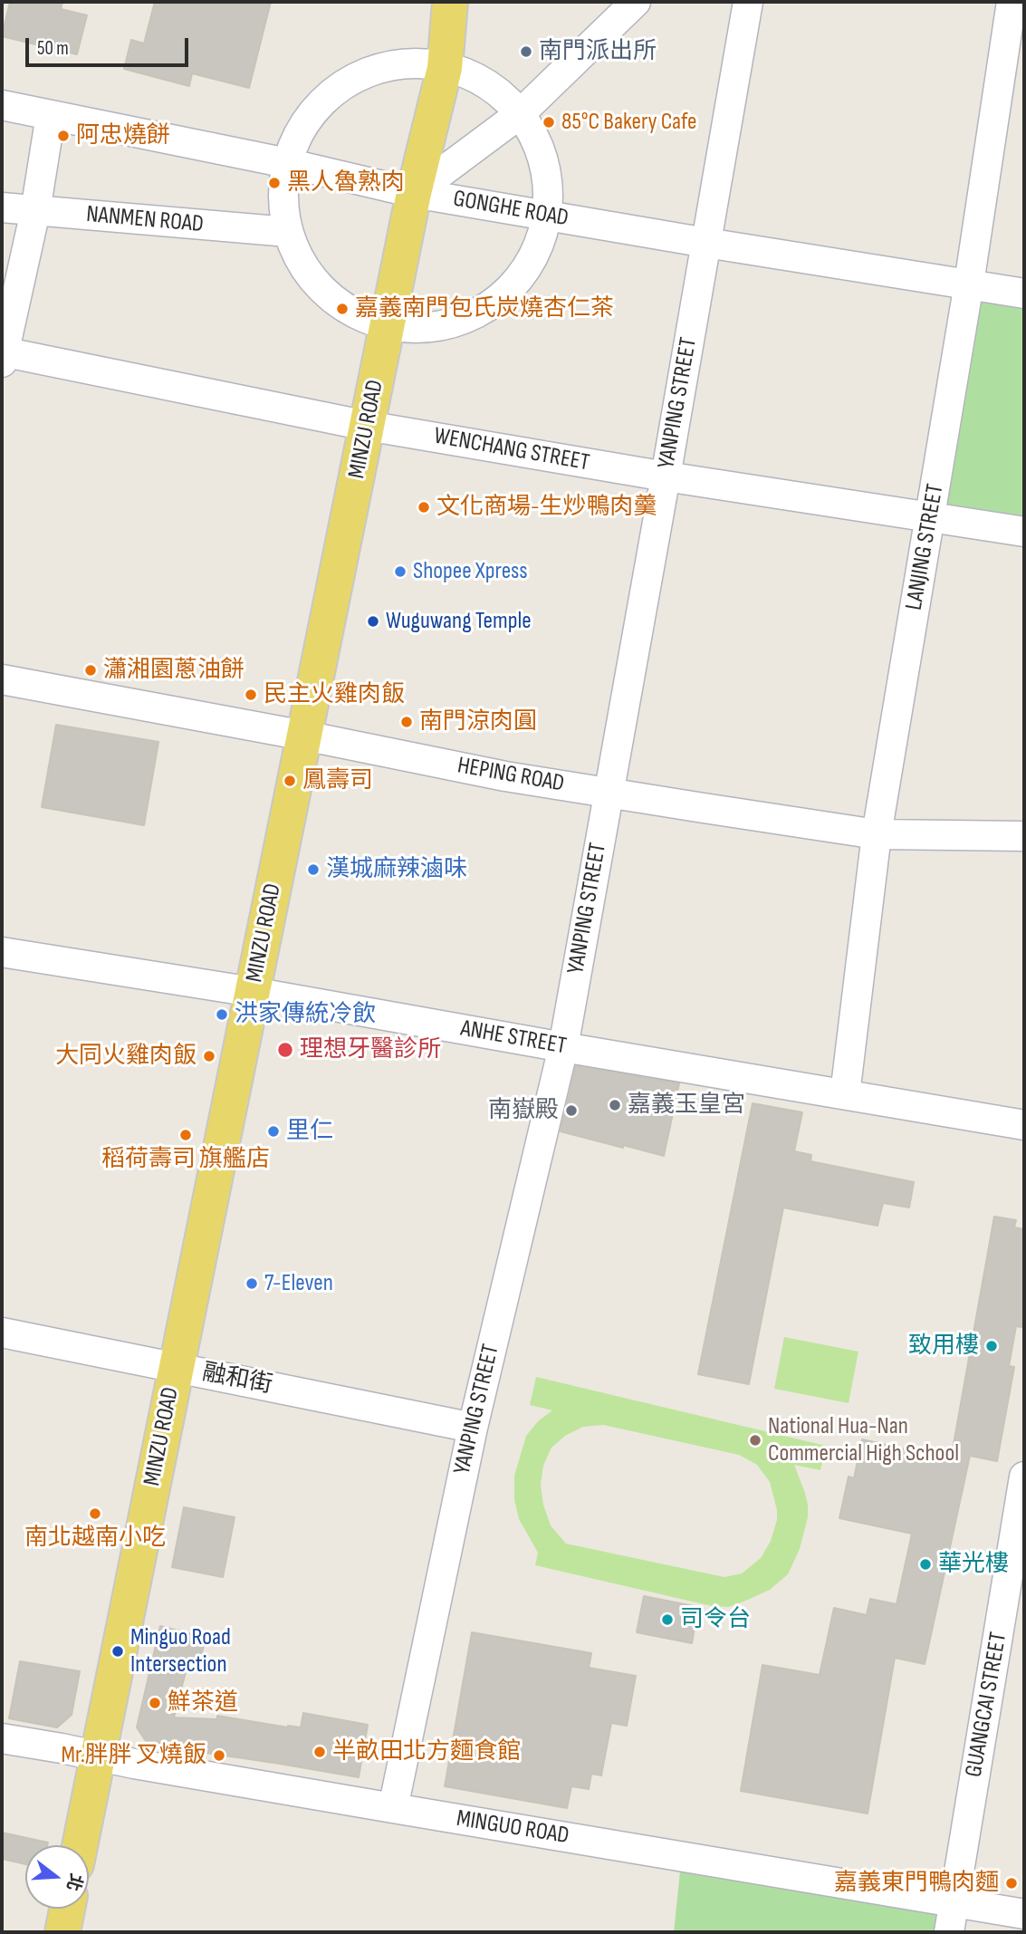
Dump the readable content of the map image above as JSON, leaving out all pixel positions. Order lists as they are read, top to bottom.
{
  "streets": {
    "main road": ["MINZU ROAD"],
    "street": [
      "GONGHE ROAD",
      "NANMEN ROAD",
      "YANPING STREET",
      "WENCHANG STREET",
      "LANJING STREET",
      "HEPING ROAD",
      "ANHE STREET",
      "融和街",
      "GUANGCAI STREET",
      "MINGUO ROAD"
    ]
  },
  "crossings": [
    ["GONGHE ROAD", "YANPING STREET"],
    ["GONGHE ROAD", "MINZU ROAD"],
    ["GONGHE ROAD", "LANJING STREET"],
    ["YANPING STREET", "WENCHANG STREET"],
    ["YANPING STREET", "HEPING ROAD"],
    ["YANPING STREET", "ANHE STREET"],
    ["YANPING STREET", "融和街"],
    ["YANPING STREET", "MINGUO ROAD"],
    ["MINZU ROAD", "WENCHANG STREET"],
    ["MINZU ROAD", "HEPING ROAD"],
    ["MINZU ROAD", "ANHE STREET"],
    ["MINZU ROAD", "融和街"],
    ["MINZU ROAD", "MINGUO ROAD"],
    ["WENCHANG STREET", "LANJING STREET"],
    ["LANJING STREET", "HEPING ROAD"],
    ["LANJING STREET", "ANHE STREET"],
    ["GUANGCAI STREET", "MINGUO ROAD"]
  ],
  "places": [
    "南門派出所",
    "85°C Bakery Cafe",
    "阿忠燒餅",
    "黑人魯熟肉",
    "嘉義南門包氏炭燒杏仁茶",
    "文化商場-生炒鴨肉羹",
    "Shopee Xpress",
    "Wuguwang Temple",
    "瀟湘園蔥油餅",
    "民主火雞肉飯",
    "南門涼肉圓",
    "鳳壽司",
    "漢城麻辣滷味",
    "洪家傳統冷飲",
    "理想牙醫診所",
    "大同火雞肉飯",
    "嘉義玉皇宮",
    "南嶽殿",
    "里仁",
    "稻荷壽司 旗艦店",
    "7-Eleven",
    "致用樓",
    "National Hua-Nan Commercial High School",
    "南北越南小吃",
    "華光樓",
    "司令台",
    "Minguo Road Intersection",
    "鮮茶道",
    "半畝田北方麵食館",
    "Mr.胖胖 叉燒飯",
    "嘉義東門鴨肉麵"
  ],
  "scale_bar": "50 m",
  "north": "right"
}
